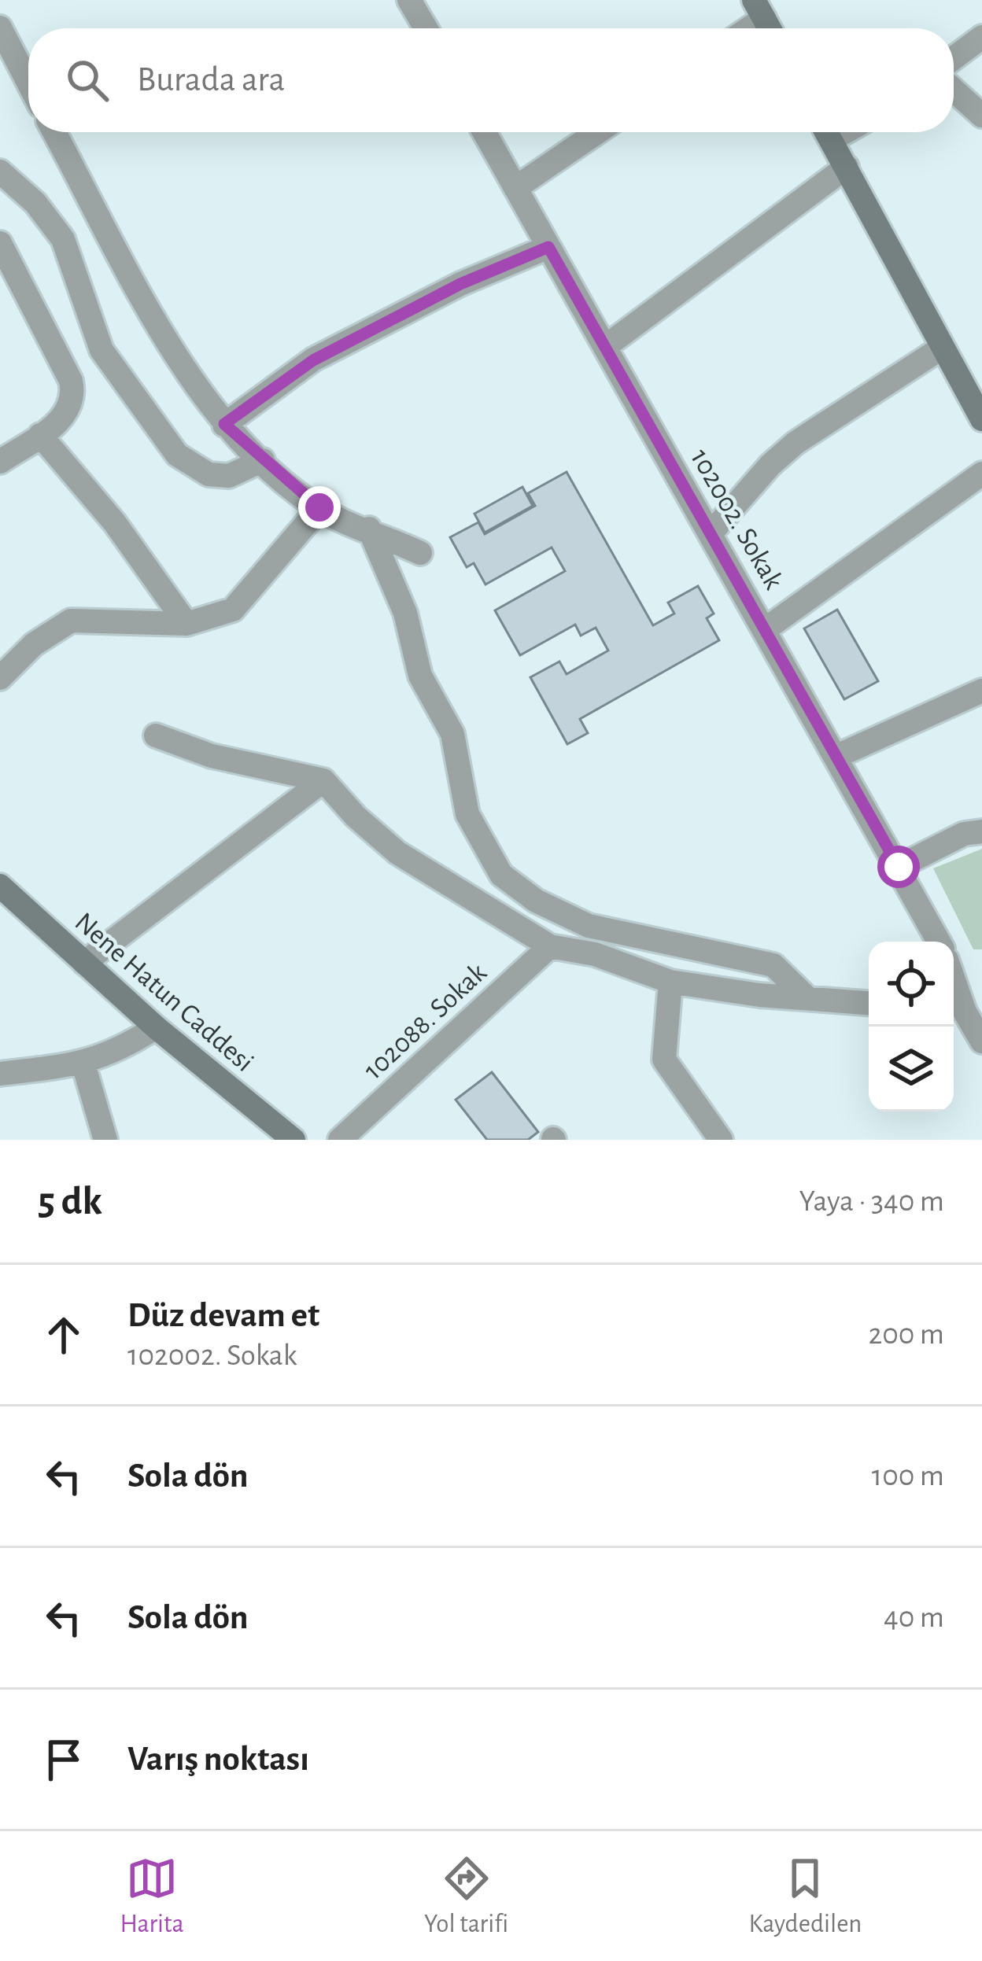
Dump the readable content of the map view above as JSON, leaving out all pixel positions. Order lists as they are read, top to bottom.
{
  "streets": {
    "street": ["102002. Sokak", "Nene Hatun Caddesi", "102088. Sokak"]
  },
  "page": {
    "search": "Burada ara",
    "heading": ["5 dk", "Yaya · 340 m"],
    "list": [
      ["Düz devam et", "102002. Sokak", "200 m"],
      ["Sola dön", "100 m"],
      ["Sola dön", "40 m"],
      "Varış noktası"
    ],
    "nav": ["Harita", "Yol tarifi", "Kaydedilen"]
  }
}
